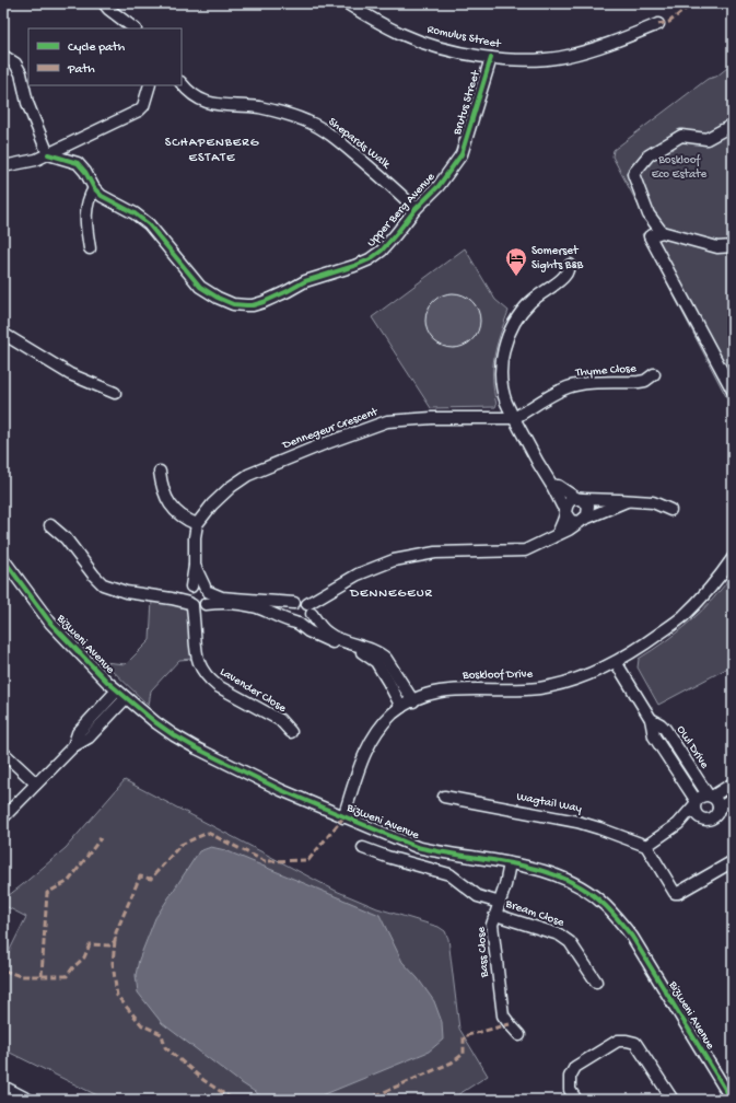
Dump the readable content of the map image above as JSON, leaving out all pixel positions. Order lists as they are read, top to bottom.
{
  "streets": {
    "street": [
      "Romulus Street",
      "Brutus Street",
      "Shepards Walk",
      "Upper Berg Avenue",
      "Thyme Close",
      "Dennegeur Crescent",
      "Bizweni Avenue",
      "Boskloof Drive",
      "Lavender Close",
      "Owl Drive",
      "Wagtail Way",
      "Bream Close",
      "Bass Close"
    ]
  },
  "crossings": [
    ["Romulus Street", "Brutus Street"],
    ["Brutus Street", "Upper Berg Avenue"],
    ["Shepards Walk", "Upper Berg Avenue"],
    ["Thyme Close", "Dennegeur Crescent"],
    ["Bizweni Avenue", "Boskloof Drive"],
    ["Bizweni Avenue", "Bass Close"],
    ["Boskloof Drive", "Owl Drive"],
    ["Bream Close", "Bass Close"]
  ],
  "districts": ["SCHAPENBERG ESTATE", "DENNEGEUR"],
  "parks": ["Boskloof Eco Estate"],
  "places": {
    "hotel": ["Somerset Sights B&B"]
  },
  "legend": ["Cycle path", "Path"]
}
